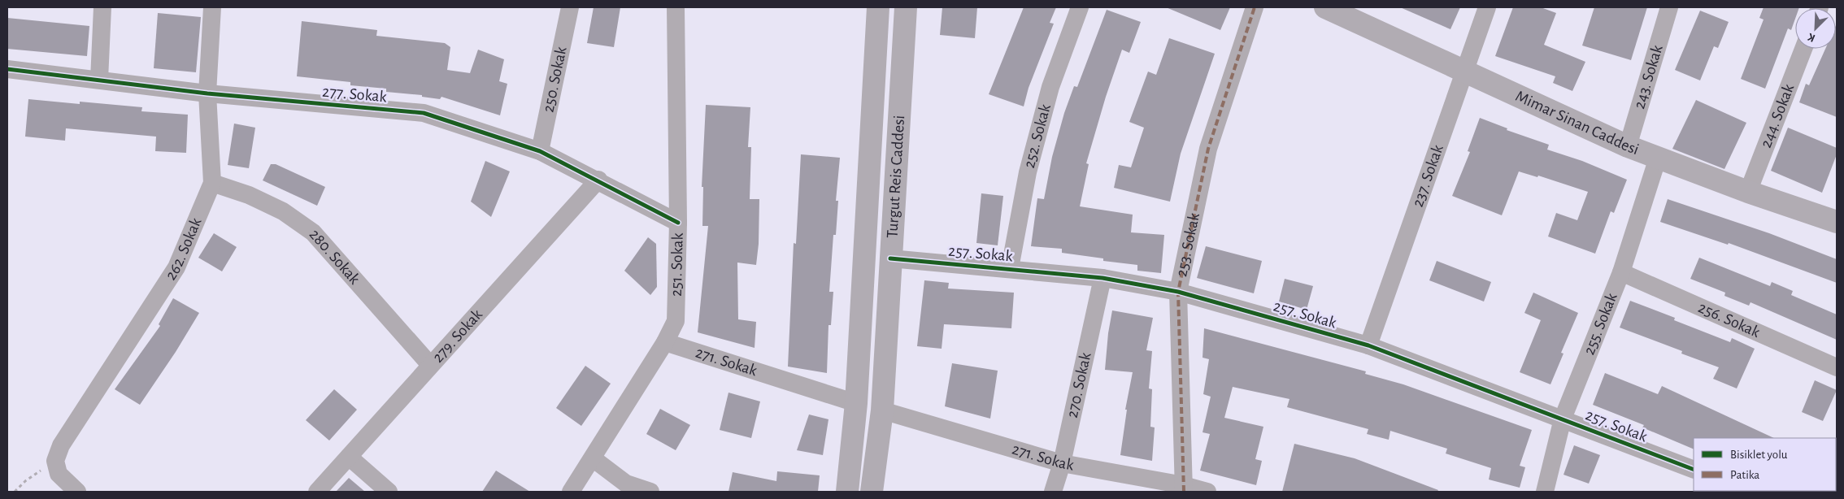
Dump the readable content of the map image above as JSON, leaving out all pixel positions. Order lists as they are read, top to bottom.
{
  "streets": {
    "main road": ["Mimar Sinan Caddesi", "Turgut Reis Caddesi"],
    "street": [
      "243. Sokak",
      "250. Sokak",
      "277. Sokak",
      "244. Sokak",
      "252. Sokak",
      "237. Sokak",
      "253. Sokak",
      "262. Sokak",
      "257. Sokak",
      "280. Sokak",
      "251. Sokak",
      "256. Sokak",
      "255. Sokak",
      "279. Sokak",
      "271. Sokak",
      "270. Sokak"
    ]
  },
  "crossings": [
    ["243. Sokak", "Mimar Sinan Caddesi"],
    ["250. Sokak", "277. Sokak"],
    ["277. Sokak", "262. Sokak"],
    ["277. Sokak", "251. Sokak"],
    ["277. Sokak", "279. Sokak"],
    ["244. Sokak", "Mimar Sinan Caddesi"],
    ["Mimar Sinan Caddesi", "237. Sokak"],
    ["Mimar Sinan Caddesi", "255. Sokak"],
    ["252. Sokak", "257. Sokak"],
    ["Turgut Reis Caddesi", "257. Sokak"],
    ["Turgut Reis Caddesi", "271. Sokak"],
    ["237. Sokak", "257. Sokak"],
    ["253. Sokak", "257. Sokak"],
    ["253. Sokak", "271. Sokak"],
    ["262. Sokak", "280. Sokak"],
    ["257. Sokak", "255. Sokak"],
    ["257. Sokak", "270. Sokak"],
    ["280. Sokak", "279. Sokak"],
    ["251. Sokak", "271. Sokak"],
    ["256. Sokak", "255. Sokak"],
    ["271. Sokak", "270. Sokak"]
  ],
  "legend": ["Bisiklet yolu", "Patika"],
  "north": "bottom left"
}
